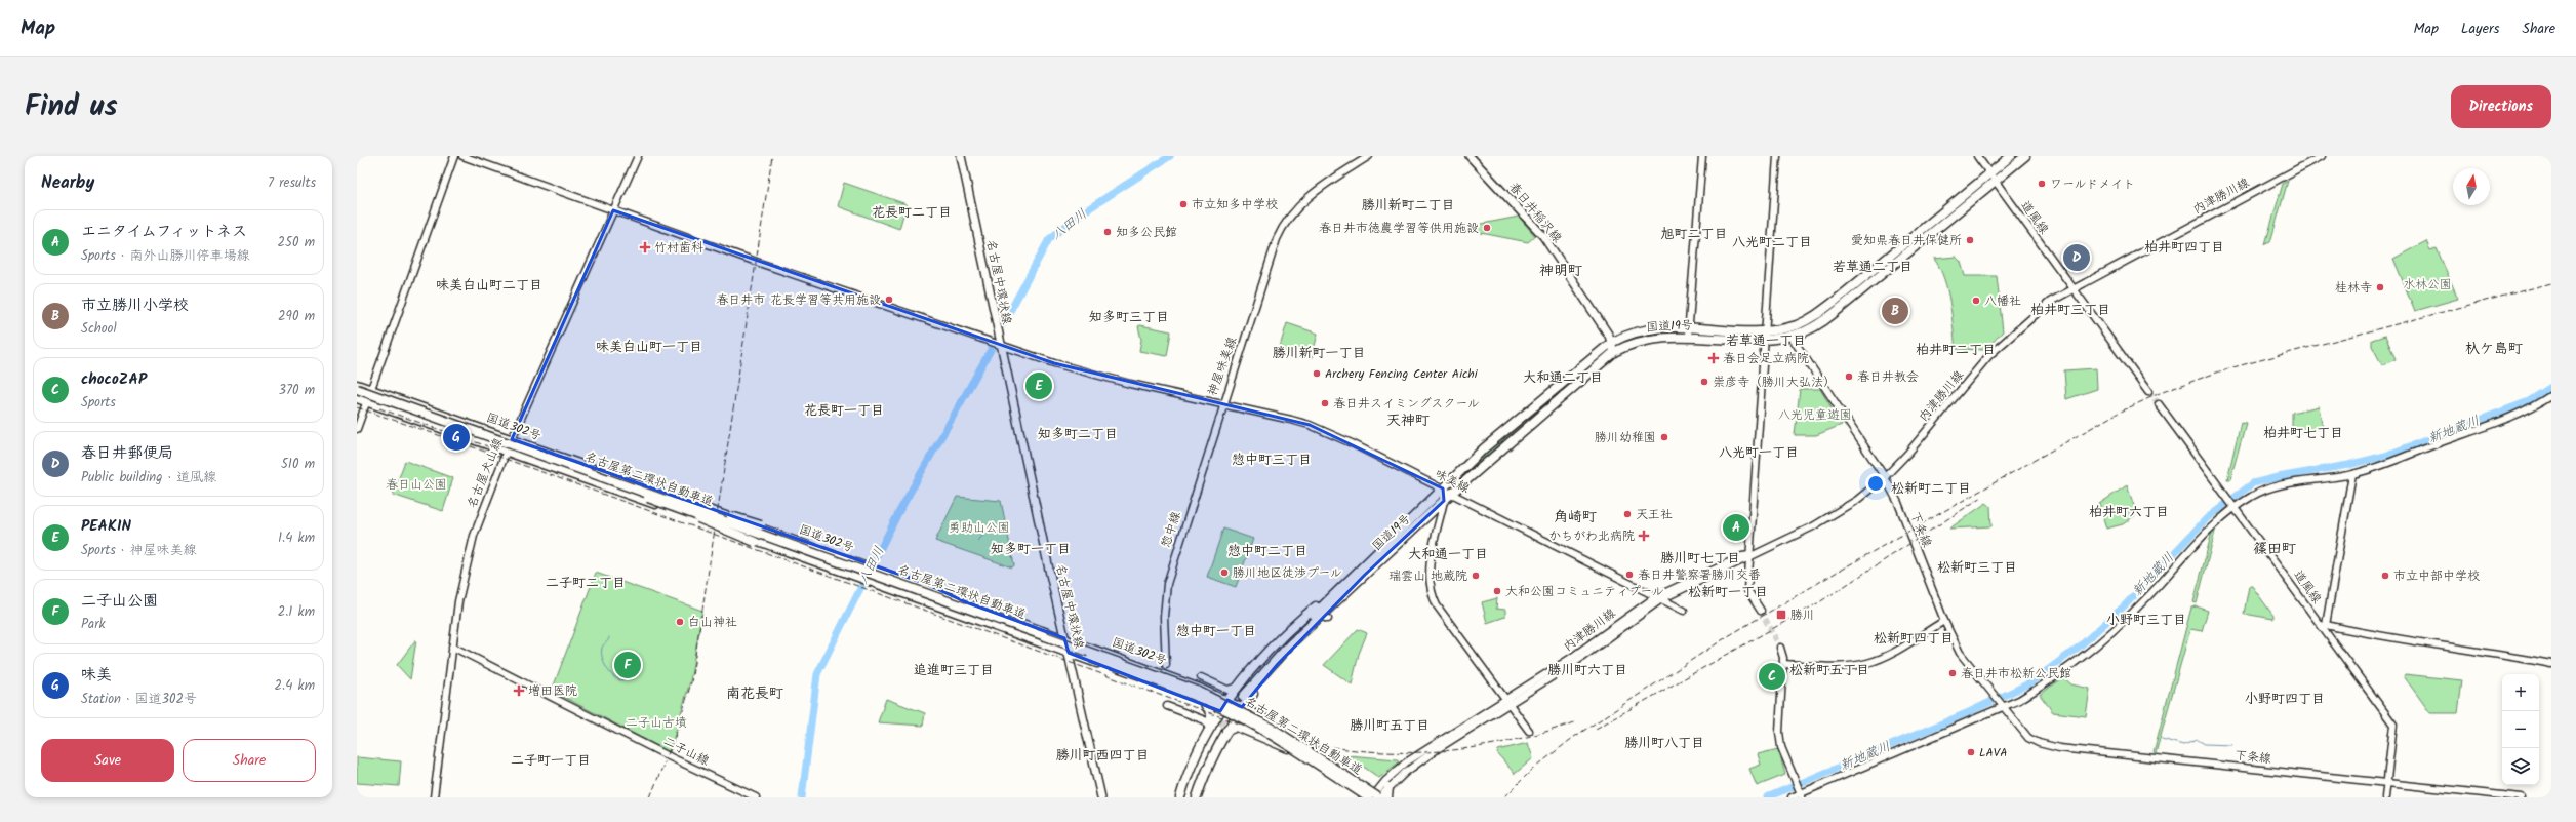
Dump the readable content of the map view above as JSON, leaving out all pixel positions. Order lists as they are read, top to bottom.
{
  "streets": {
    "highway": ["国道19号", "国道302号", "名古屋第二環状自動車道"],
    "main road": ["春日井稲沢線", "名古屋中環状線"],
    "street": [
      "内津勝川線",
      "道風線",
      "神屋味美線",
      "名古屋犬山線",
      "味美線",
      "惣中線",
      "下条線",
      "二子山線"
    ]
  },
  "crossings": [
    ["内津勝川線", "道風線"],
    ["内津勝川線", "国道302号"],
    ["内津勝川線", "名古屋第二環状自動車道"],
    ["内津勝川線", "味美線"],
    ["内津勝川線", "下条線"],
    ["春日井稲沢線", "国道19号"],
    ["道風線", "国道19号"],
    ["道風線", "下条線"],
    ["名古屋中環状線", "神屋味美線"],
    ["名古屋中環状線", "国道302号"],
    ["国道19号", "国道302号"],
    ["国道19号", "味美線"],
    ["国道19号", "下条線"],
    ["神屋味美線", "名古屋犬山線"],
    ["神屋味美線", "味美線"],
    ["神屋味美線", "惣中線"],
    ["国道302号", "名古屋犬山線"],
    ["国道302号", "名古屋第二環状自動車道"],
    ["名古屋犬山線", "二子山線"],
    ["味美線", "惣中線"]
  ],
  "districts": [
    "勝川新町二丁目",
    "花長町二丁目",
    "旭町二丁目",
    "八光町二丁目",
    "柏井町四丁目",
    "若草通二丁目",
    "神明町",
    "味美白山町二丁目",
    "柏井町三丁目",
    "知多町三丁目",
    "若草通一丁目",
    "味美白山町一丁目",
    "杁ケ島町",
    "柏井町二丁目",
    "勝川新町一丁目",
    "大和通二丁目",
    "花長町一丁目",
    "天神町",
    "柏井町七丁目",
    "知多町二丁目",
    "八光町一丁目",
    "惣中町三丁目",
    "松新町二丁目",
    "柏井町六丁目",
    "角崎町",
    "知多町一丁目",
    "篠田町",
    "惣中町二丁目",
    "大和通一丁目",
    "勝川町七丁目",
    "松新町三丁目",
    "二子町二丁目",
    "松新町一丁目",
    "小野町三丁目",
    "惣中町一丁目",
    "松新町四丁目",
    "追進町三丁目",
    "勝川町六丁目",
    "松新町五丁目",
    "南花長町",
    "小野町四丁目",
    "勝川町五丁目",
    "勝川町八丁目",
    "勝川町西四丁目",
    "二子町一丁目"
  ],
  "water": ["八田川", "新地蔵川"],
  "parks": [
    "水林公園",
    "八光児童遊園",
    "春日山公園",
    "勇助山公園",
    "二子山古墳"
  ],
  "places": {
    "other": [
      "ワールドメイト",
      "市立知多中学校",
      "春日井市徳農学習等供用施設",
      "知多公民館",
      "愛知県春日井保健所",
      "桂林寺",
      "春日井市 花長学習等共用施設",
      "八幡社",
      "Archery Fencing Center Aichi",
      "春日井教会",
      "崇彦寺（勝川大弘法）",
      "春日井スイミングスクール",
      "勝川幼稚園",
      "天王社",
      "勝川地区徒渉プール",
      "春日井警察署勝川交番",
      "瑞雲山 地蔵院",
      "市立中部中学校",
      "大和公園コミュニティプール",
      "白山神社",
      "春日井市松新公民館",
      "LAVA"
    ],
    "health": [
      "竹村歯科",
      "春日会足立病院",
      "かちがわ北病院",
      "増田医院"
    ],
    "transit": ["勝川"]
  },
  "north": "top",
  "page": {
    "header": "Map",
    "nav": ["Map", "Layers", "Share"],
    "title": "Find us",
    "buttons": [
      "Directions",
      ["Save", "Share"]
    ],
    "heading": ["Nearby", "7 results"],
    "list": [
      {
        "mark": "A",
        "name": "エニタイムフィットネス",
        "note": "Sports · 南外山勝川停車場線",
        "value": "250 m"
      },
      {
        "mark": "B",
        "name": "市立勝川小学校",
        "note": "School",
        "value": "290 m"
      },
      {
        "mark": "C",
        "name": "chocoZAP",
        "note": "Sports",
        "value": "370 m"
      },
      {
        "mark": "D",
        "name": "春日井郵便局",
        "note": "Public building · 道風線",
        "value": "510 m"
      },
      {
        "mark": "E",
        "name": "PEAKIN",
        "note": "Sports · 神屋味美線",
        "value": "1.4 km"
      },
      {
        "mark": "F",
        "name": "二子山公園",
        "note": "Park",
        "value": "2.1 km"
      },
      {
        "mark": "G",
        "name": "味美",
        "note": "Station · 国道302号",
        "value": "2.4 km"
      }
    ],
    "pins": [
      "D",
      "B",
      "E",
      "G",
      "A",
      "F",
      "C"
    ],
    "map_buttons": ["+", "−"]
  }
}
